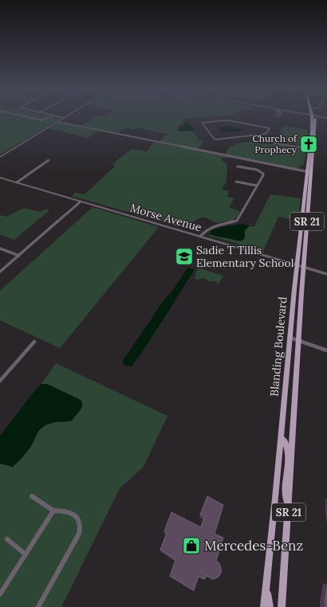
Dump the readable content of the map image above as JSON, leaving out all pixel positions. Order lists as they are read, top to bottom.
{
  "streets": {
    "main road": ["SR 21", "Blanding Boulevard"],
    "street": ["Morse Avenue"]
  },
  "crossings": [
    ["Morse Avenue", "Blanding Boulevard"]
  ],
  "places": {
    "church": ["Church of Prophecy"],
    "school or university": ["Sadie T Tillis Elementary School"],
    "shop": ["Mercedes-Benz"]
  }
}
